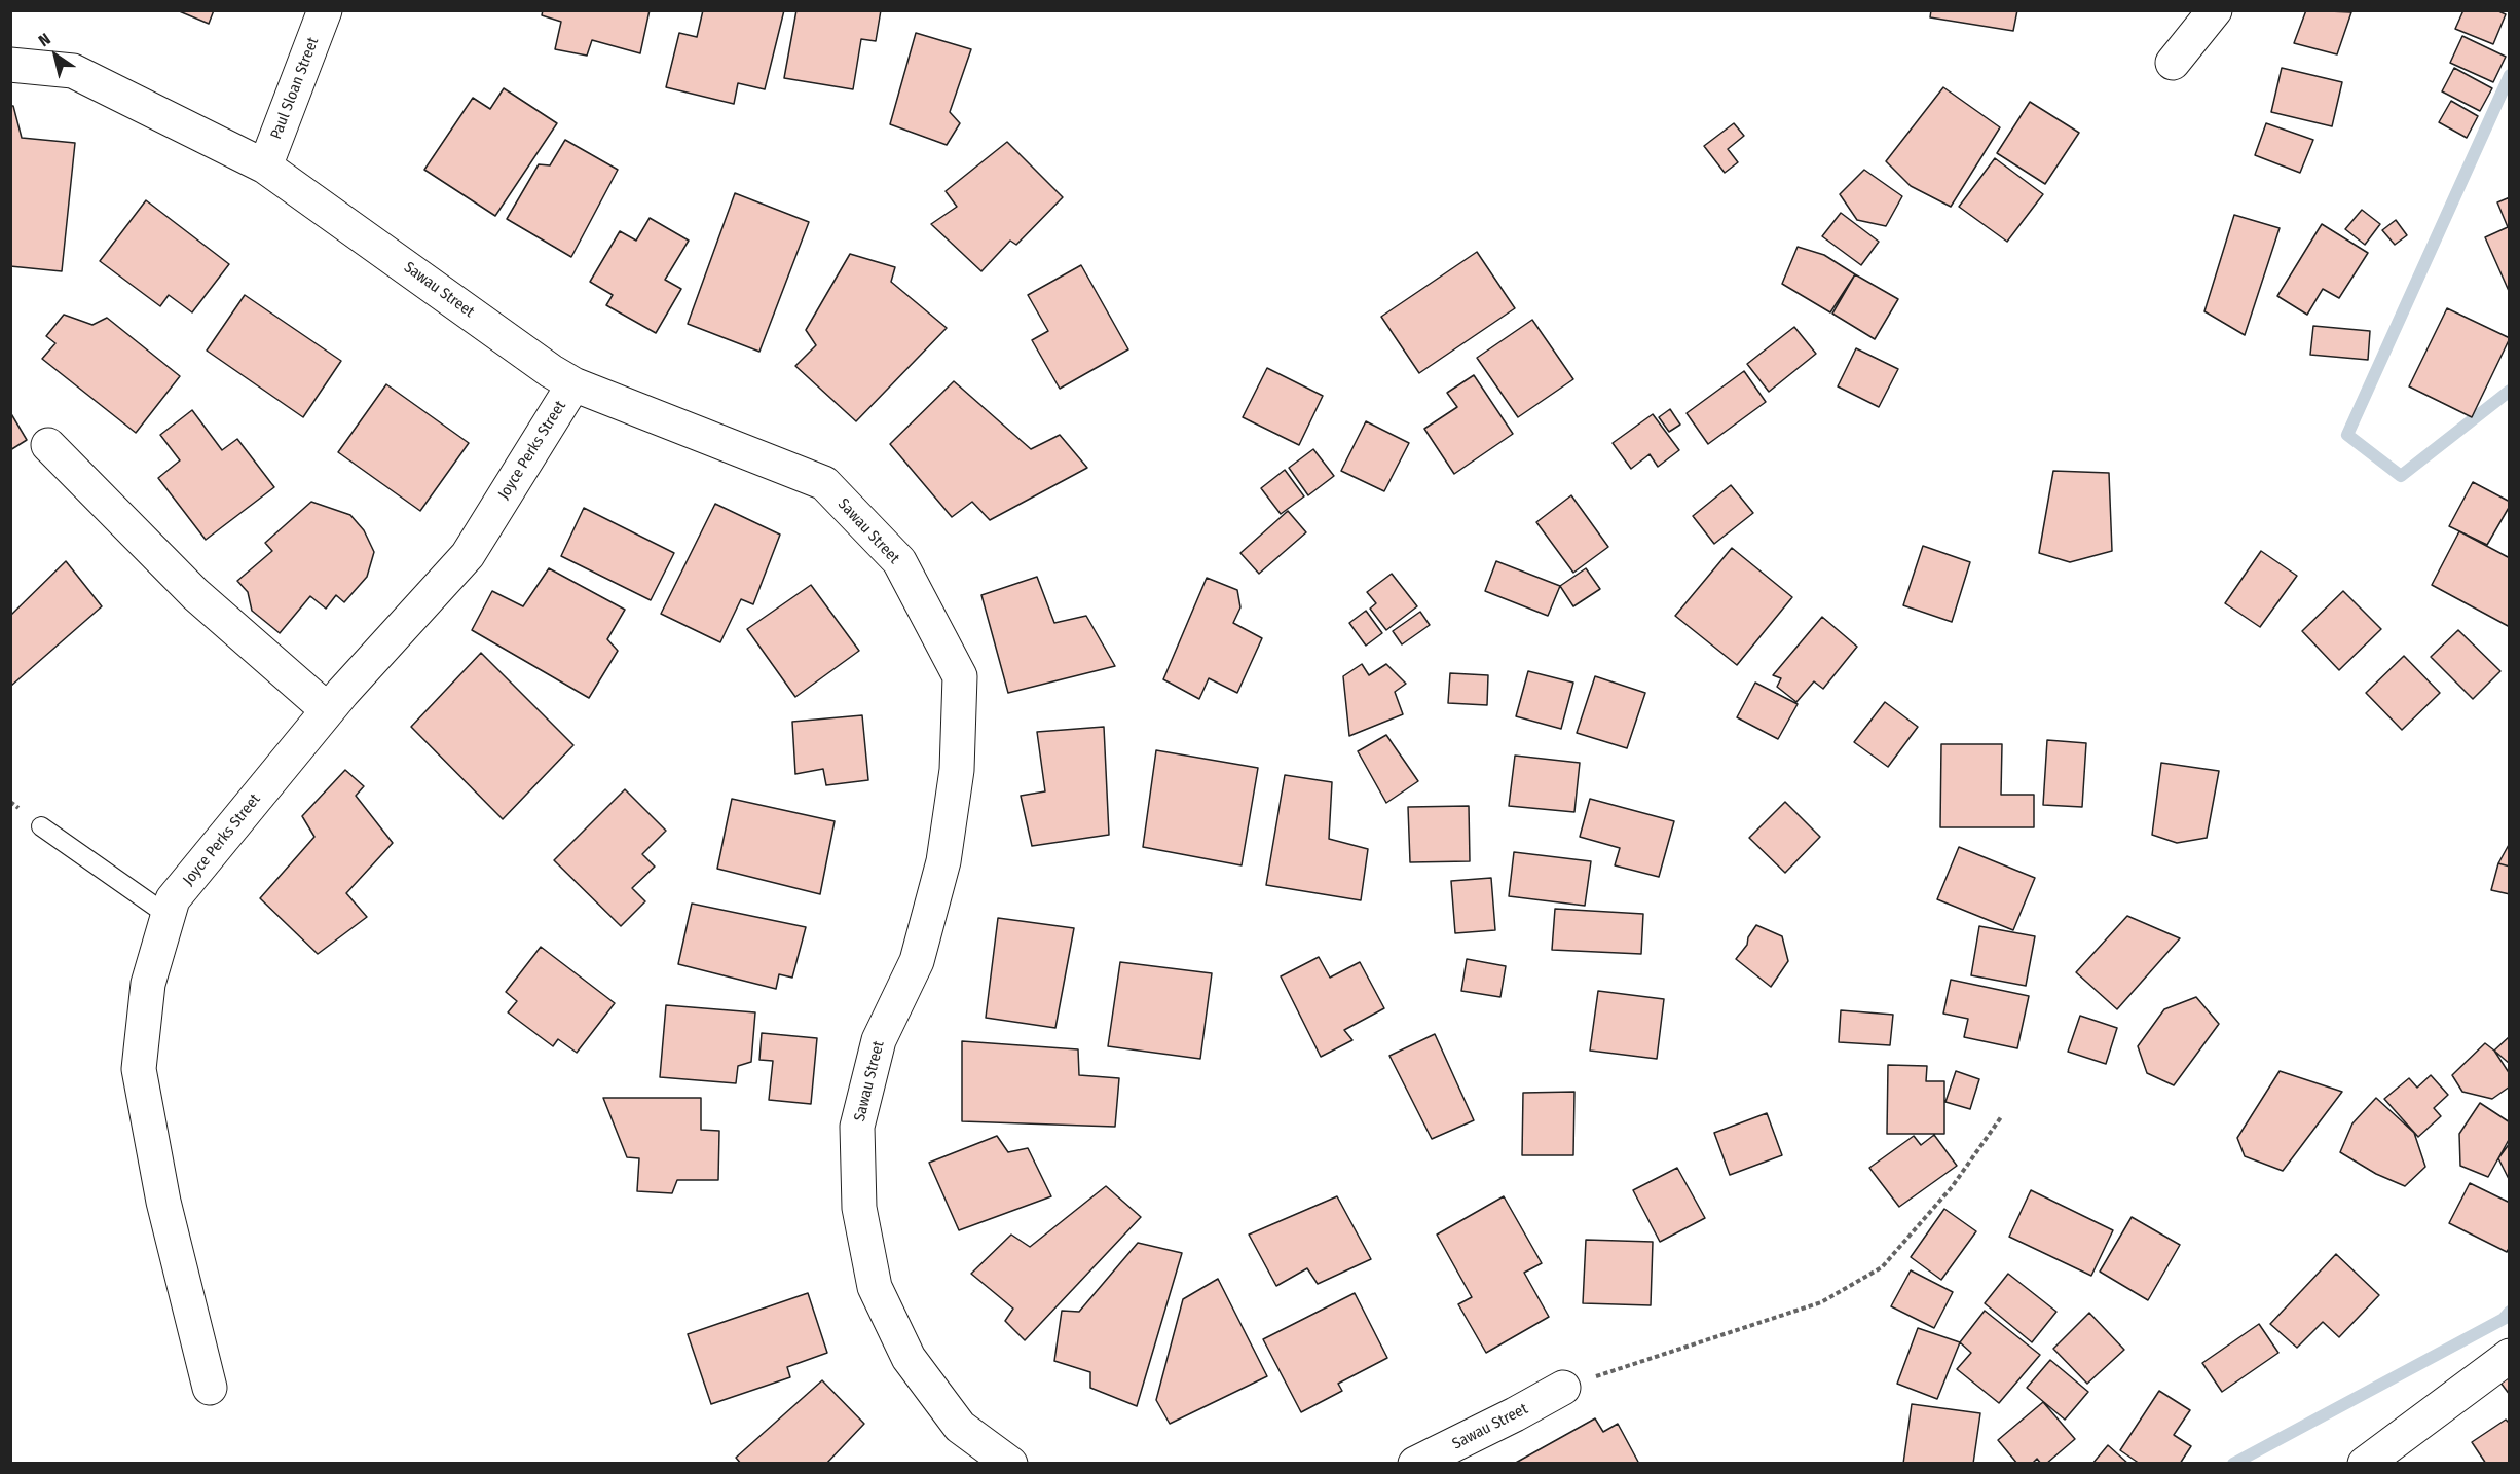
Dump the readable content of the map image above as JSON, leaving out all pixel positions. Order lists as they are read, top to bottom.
{
  "streets": {
    "street": ["Paul Sloan Street", "Sawau Street", "Joyce Perks Street"]
  },
  "crossings": [
    ["Paul Sloan Street", "Sawau Street"],
    ["Sawau Street", "Joyce Perks Street"]
  ],
  "north": "top left"
}
